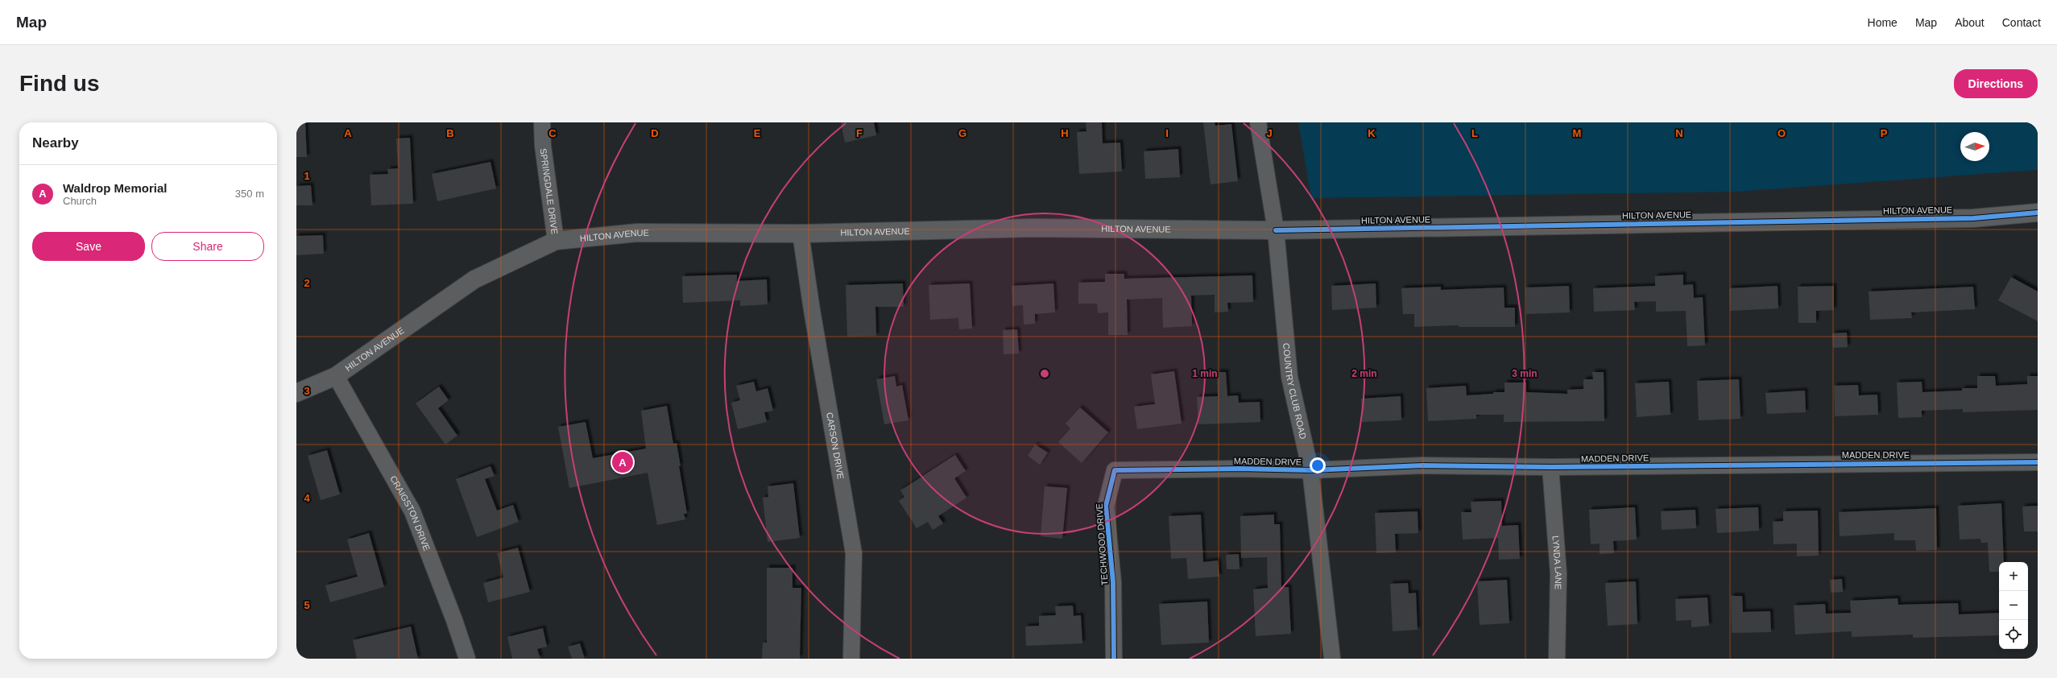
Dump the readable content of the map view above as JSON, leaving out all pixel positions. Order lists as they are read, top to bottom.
{
  "streets": {
    "street": [
      "SPRINGDALE DRIVE",
      "HILTON AVENUE",
      "COUNTRY CLUB ROAD",
      "CARSON DRIVE",
      "MADDEN DRIVE",
      "CRAIGSTON DRIVE",
      "TECHWOOD DRIVE",
      "LYNDA LANE"
    ]
  },
  "crossings": [
    ["SPRINGDALE DRIVE", "HILTON AVENUE"],
    ["HILTON AVENUE", "COUNTRY CLUB ROAD"],
    ["HILTON AVENUE", "CARSON DRIVE"],
    ["HILTON AVENUE", "CRAIGSTON DRIVE"],
    ["COUNTRY CLUB ROAD", "MADDEN DRIVE"],
    ["MADDEN DRIVE", "TECHWOOD DRIVE"],
    ["MADDEN DRIVE", "LYNDA LANE"]
  ],
  "north": "right",
  "page": {
    "header": "Map",
    "nav": [
      "Home",
      "Map",
      "About",
      "Contact"
    ],
    "buttons": [
      "Directions",
      ["Save", "Share"]
    ],
    "title": "Find us",
    "heading": "Nearby",
    "list": [
      {
        "mark": "A",
        "name": "Waldrop Memorial",
        "note": "Church",
        "value": "350 m"
      }
    ],
    "pins": "A",
    "map_buttons": ["+", "−"]
  },
  "grid": {
    "columns": [
      "A",
      "B",
      "C",
      "D",
      "E",
      "F",
      "G",
      "H",
      "I",
      "J",
      "K",
      "L",
      "M",
      "N",
      "O",
      "P"
    ],
    "rows": [
      "1",
      "2",
      "3",
      "4",
      "5"
    ]
  },
  "rings": ["1 min", "2 min", "3 min"]
}
